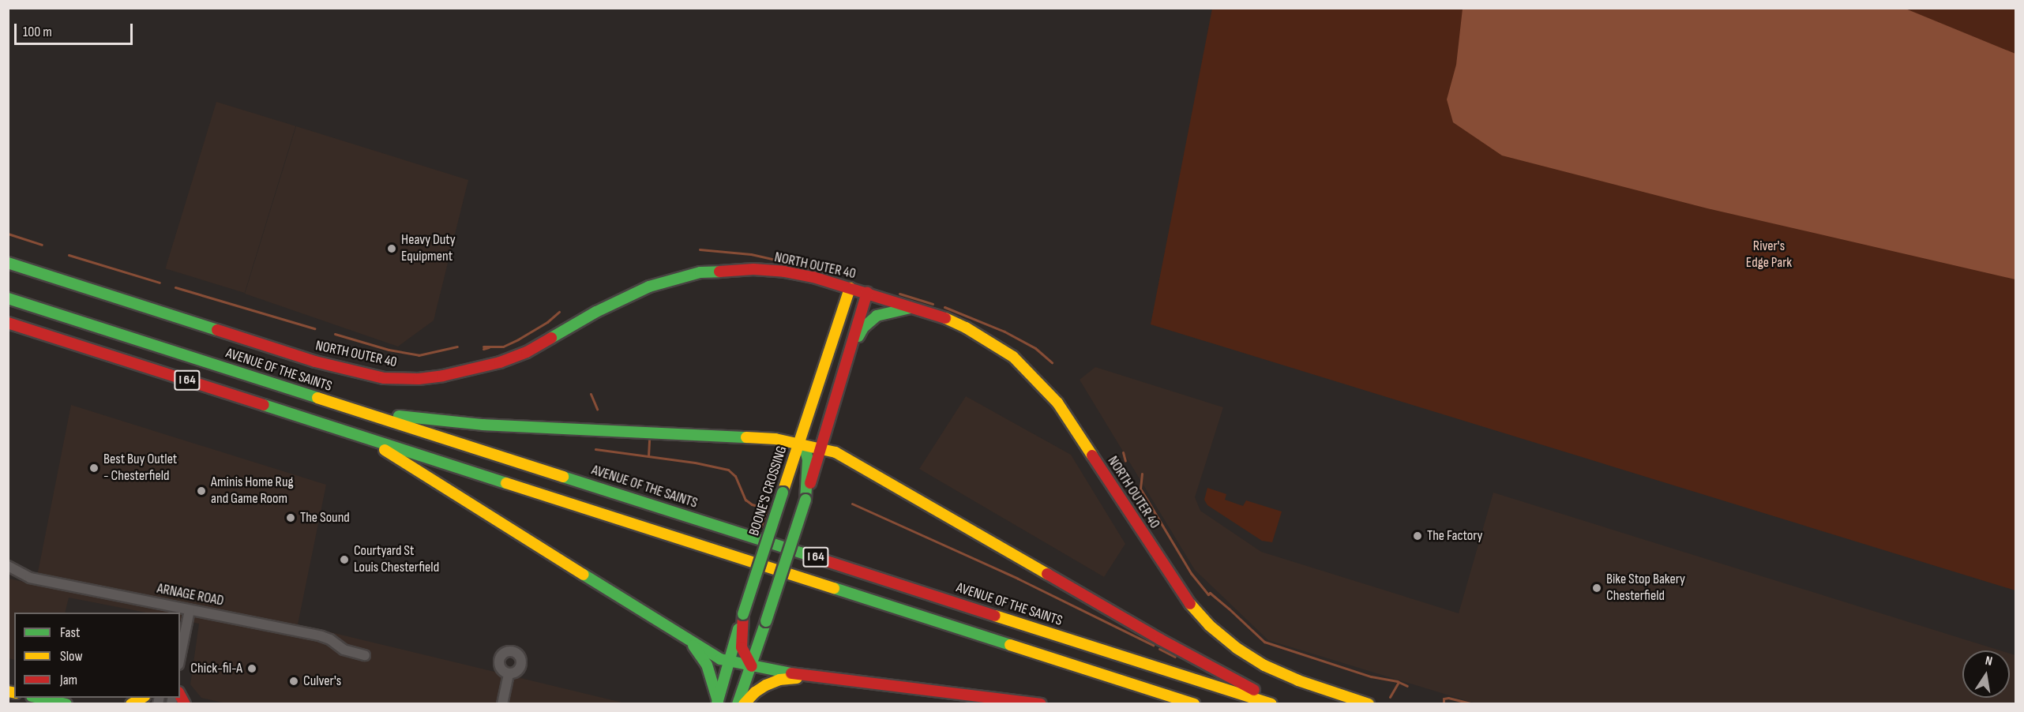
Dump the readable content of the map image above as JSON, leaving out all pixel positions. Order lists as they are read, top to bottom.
{
  "streets": {
    "main road": [
      "NORTH OUTER 40",
      "AVENUE OF THE SAINTS",
      "I 64",
      "BOONE'S CROSSING"
    ],
    "street": ["ARNAGE ROAD"]
  },
  "crossings": [
    ["NORTH OUTER 40", "BOONE'S CROSSING"]
  ],
  "parks": ["River's Edge Park"],
  "places": [
    "Heavy Duty Equipment",
    "Best Buy Outlet - Chesterfield",
    "Aminis Home Rug and Game Room",
    "The Sound",
    "The Factory",
    "Courtyard St Louis Chesterfield",
    "Bike Stop Bakery Chesterfield",
    "Chick-fil-A",
    "Culver's"
  ],
  "legend": ["Fast", "Slow", "Jam"],
  "scale_bar": "100 m",
  "north": "top"
}
